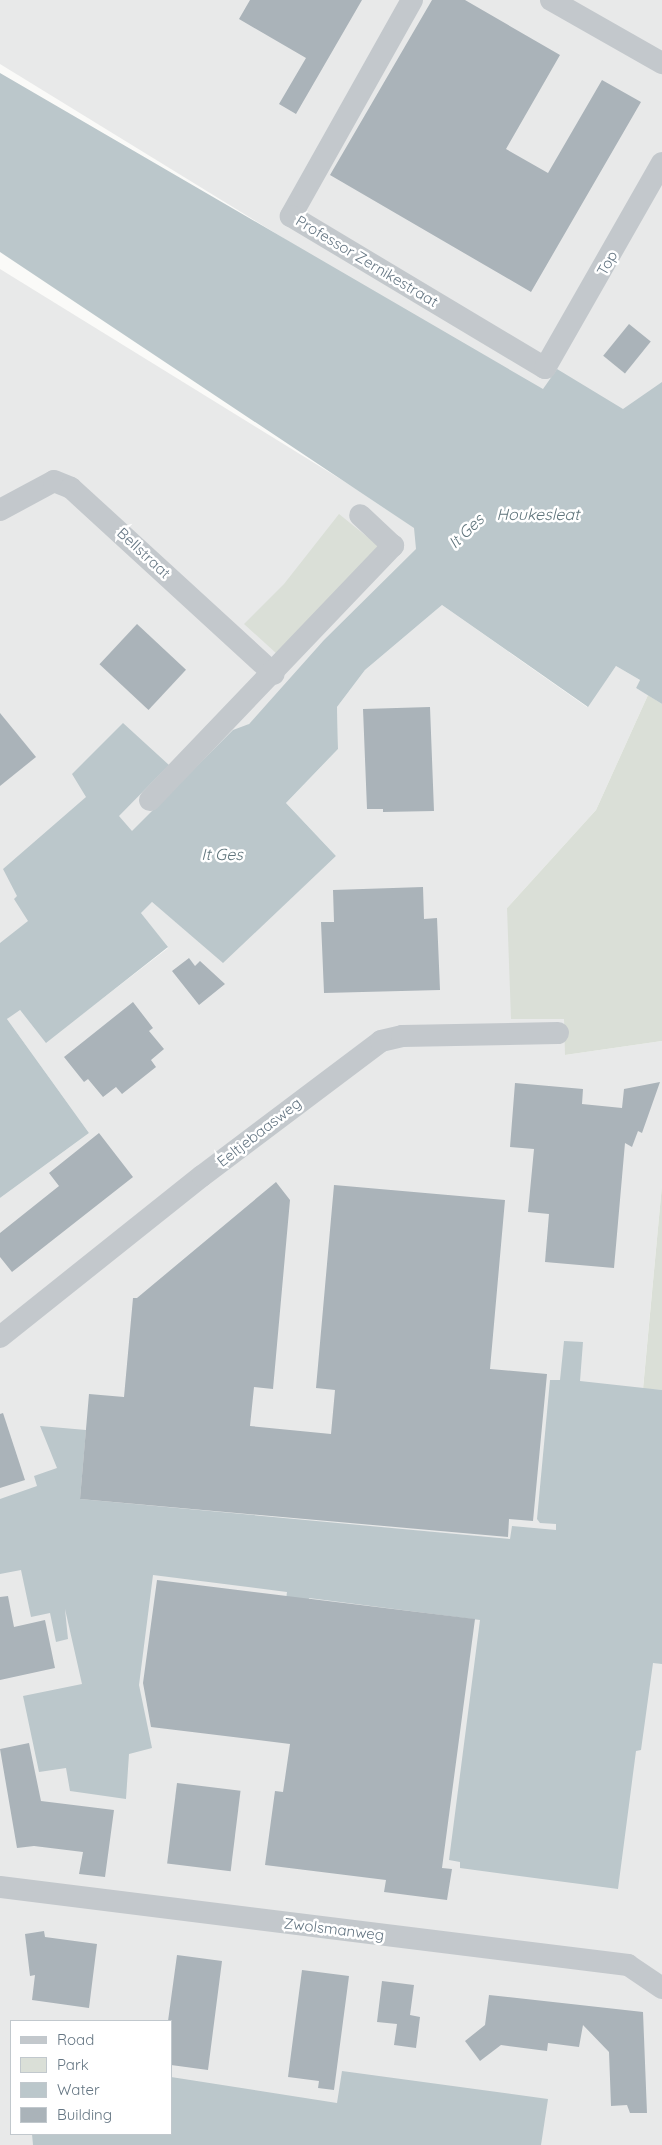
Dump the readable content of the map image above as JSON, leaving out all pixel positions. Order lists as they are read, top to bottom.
{
  "streets": {
    "street": [
      "Professor Zernikestraat",
      "Top",
      "Bellstraat",
      "Eeltjebaasweg",
      "Zwolsmanweg"
    ]
  },
  "crossings": [
    ["Professor Zernikestraat", "Top"]
  ],
  "water": ["Houkesleat", "It Ges"],
  "legend": [
    "Road",
    "Park",
    "Water",
    "Building"
  ]
}
